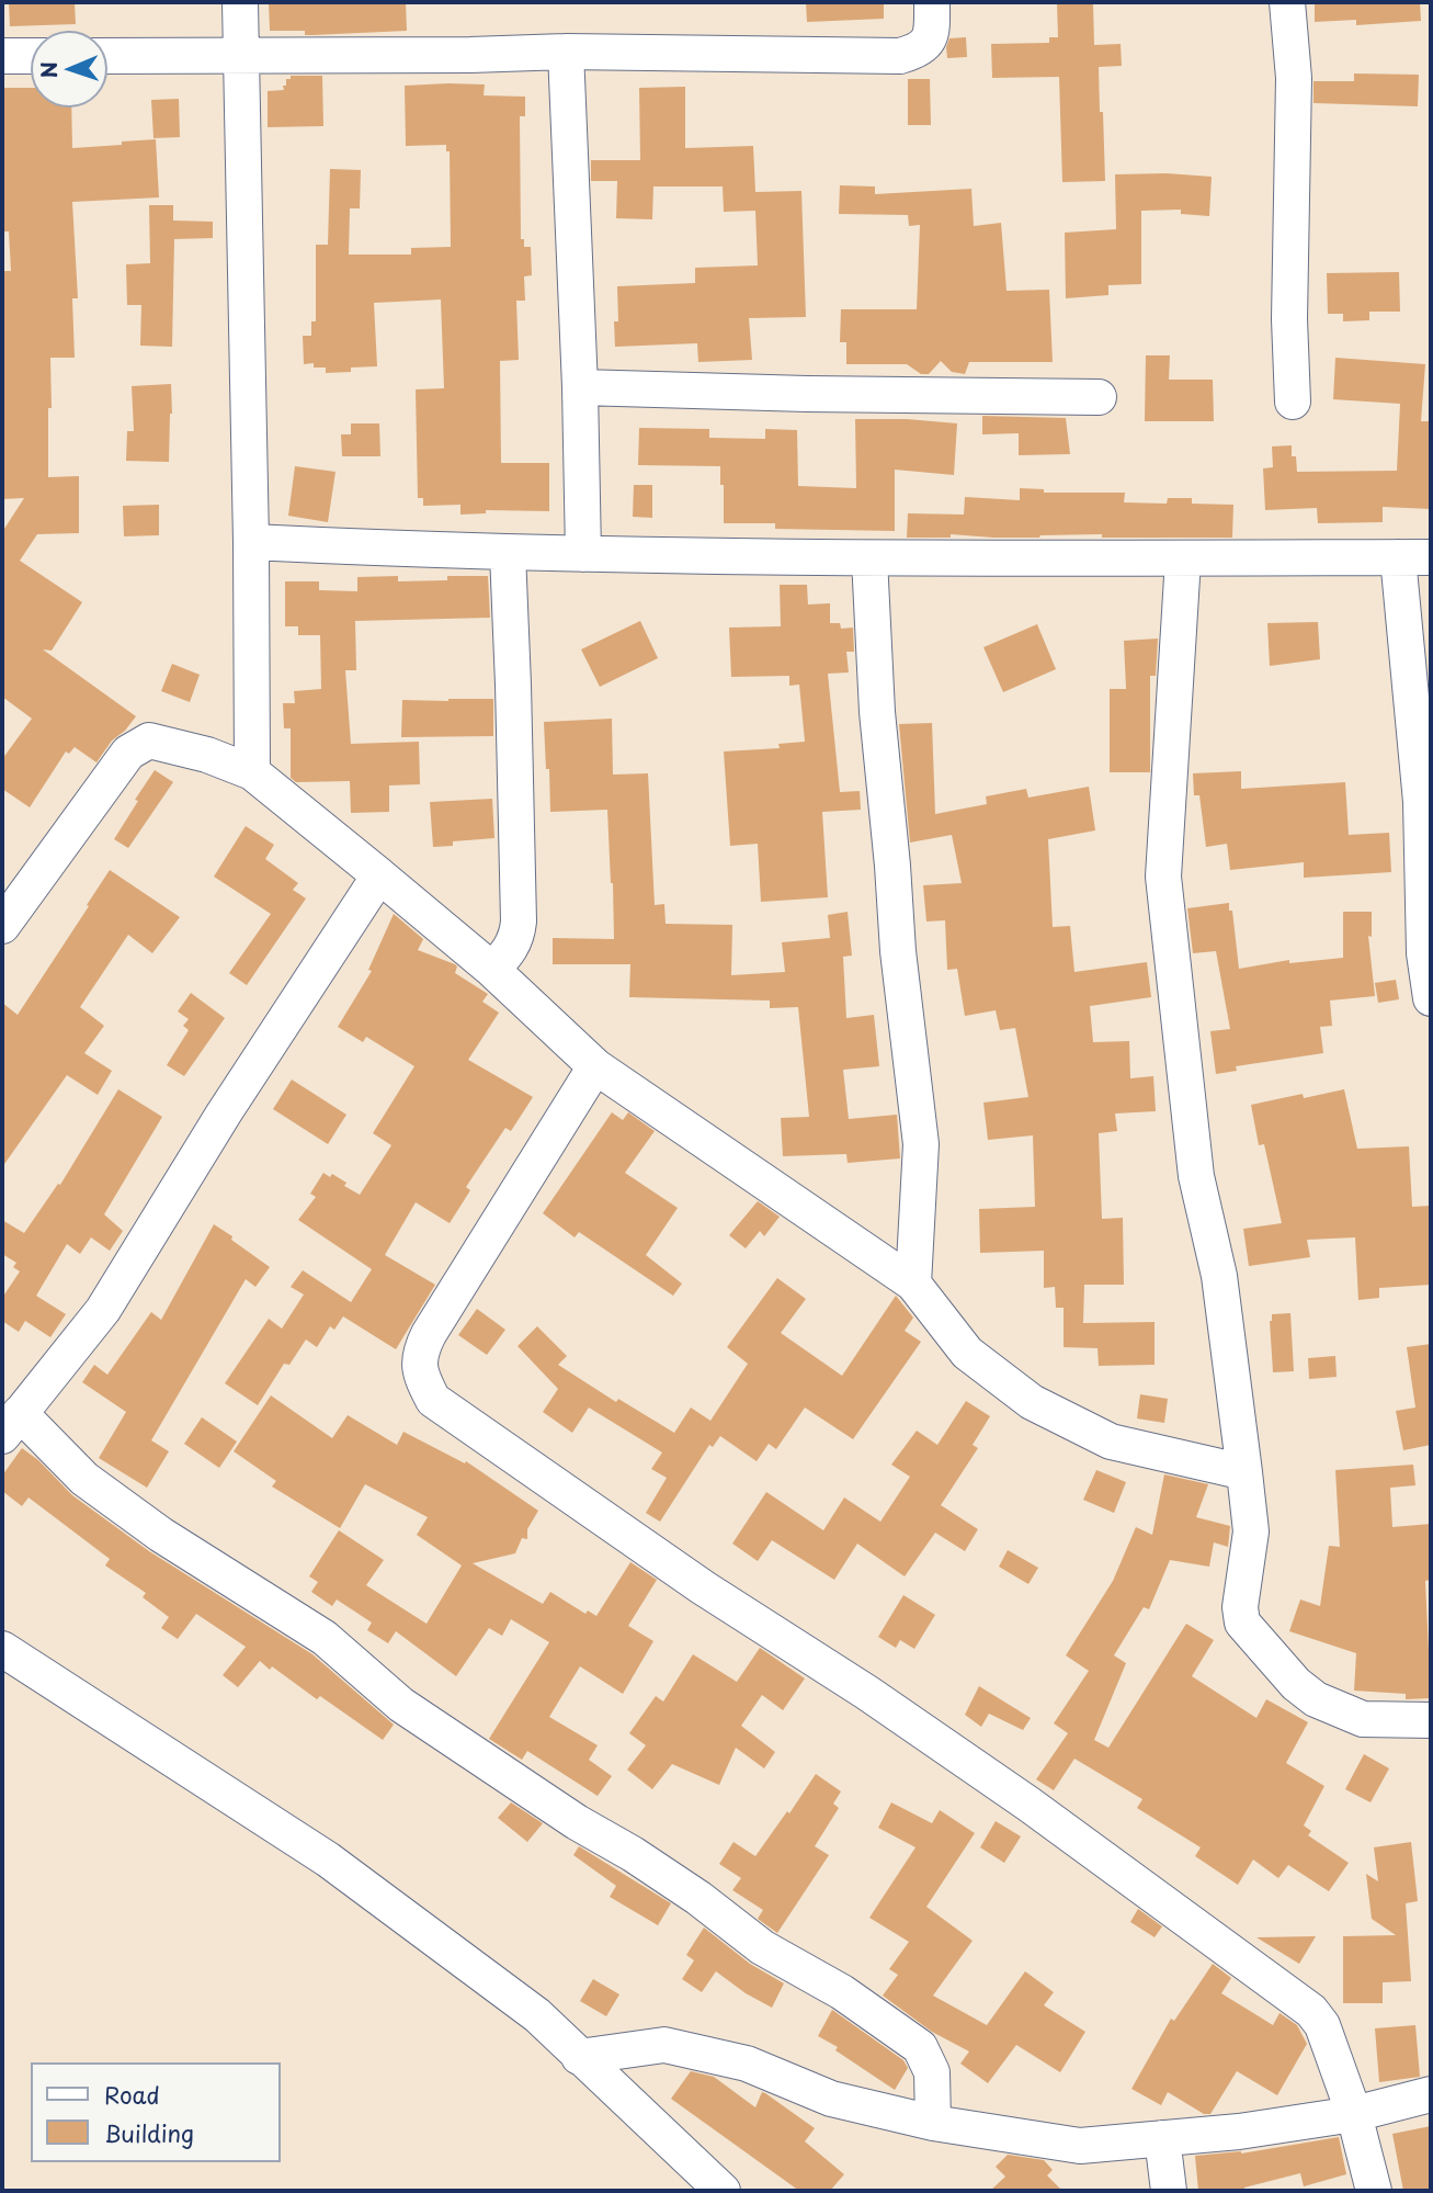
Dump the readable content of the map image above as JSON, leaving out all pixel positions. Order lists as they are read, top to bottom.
{
  "legend": ["Road", "Building"],
  "north": "left"
}
